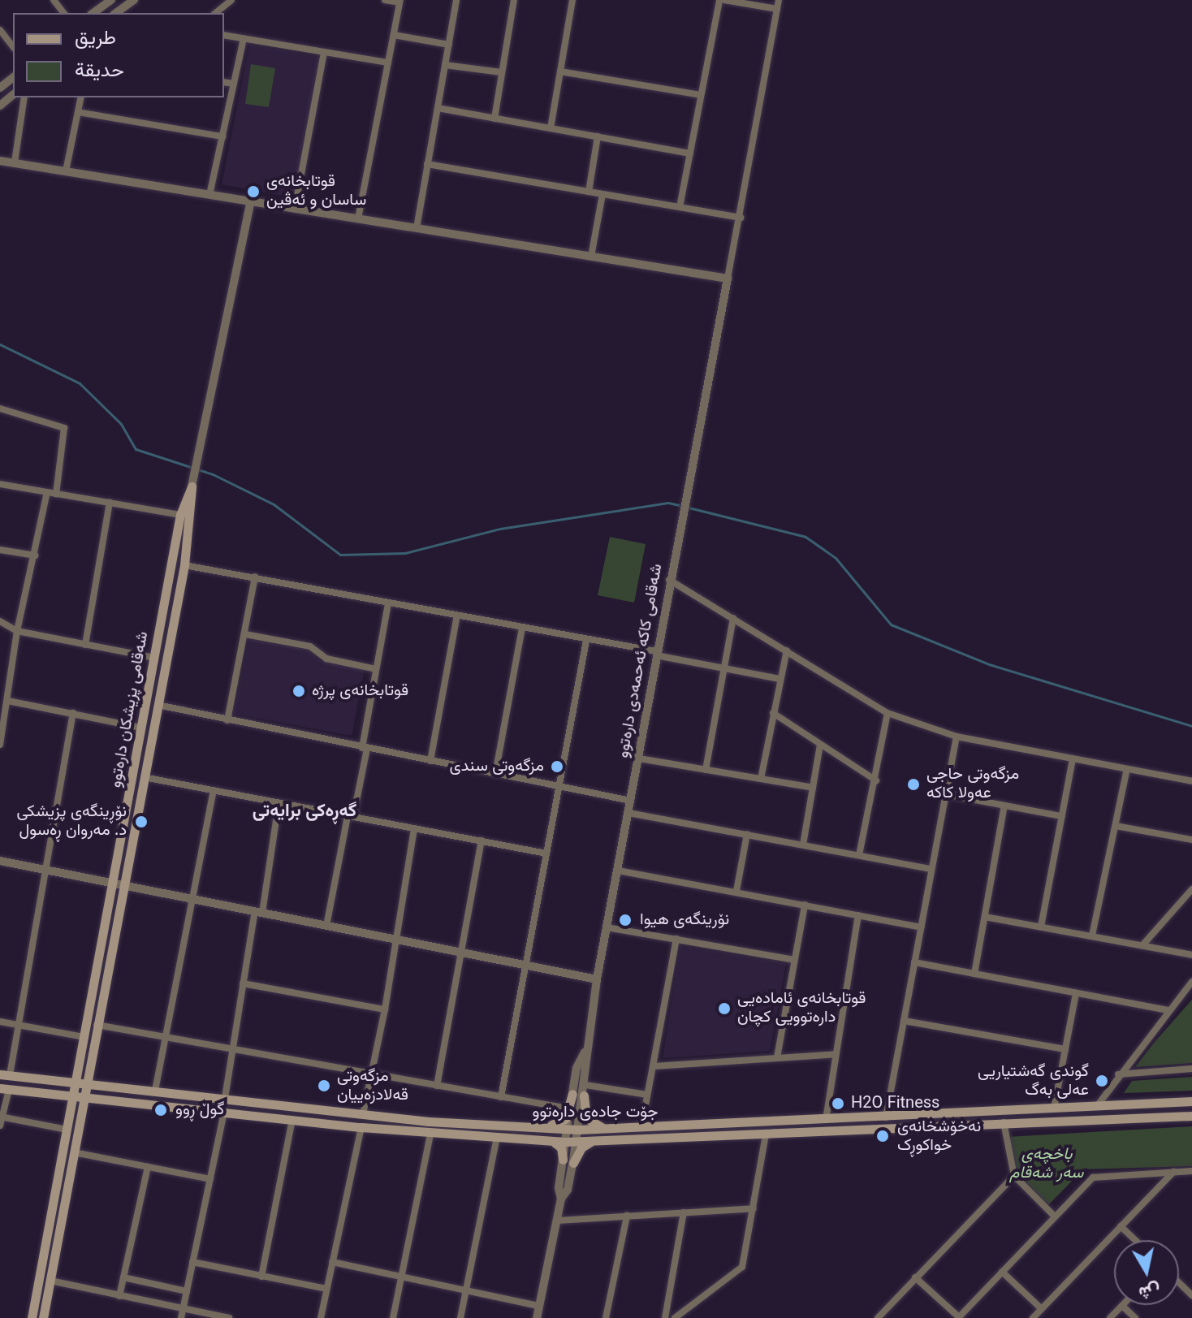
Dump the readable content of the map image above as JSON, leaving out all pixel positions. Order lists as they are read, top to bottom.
{
  "streets": {
    "main road": ["شەقامی پزیشکان دارەتوو", "جۆت جادەی دارەتوو"],
    "street": ["شەقامی کاکە ئەحمەدی دارەتوو"]
  },
  "crossings": [
    ["شەقامی کاکە ئەحمەدی دارەتوو", "جۆت جادەی دارەتوو"],
    ["شەقامی پزیشکان دارەتوو", "جۆت جادەی دارەتوو"]
  ],
  "districts": ["گەڕەکی برایەتی"],
  "parks": ["باخچەی سەر شەقام"],
  "places": [
    "قوتابخانەی ساسان و ئەڤین",
    "قوتابخانەی پرژە",
    "مزگەوتی سندی",
    "مزگەوتی حاجی عەولا کاکە",
    "نۆڕینگەی پزیشکی د. مەروان ڕەسول",
    "نۆرینگەی هیوا",
    "قوتابخانەی ئامادەیی دارەتوویی کچان",
    "گوندی گەشتیاریی عەلی بەگ",
    "مزگەوتی قەلادزەییان",
    "H2O Fitness",
    "گوڵ ڕوو",
    "نەخۆشخانەی خواکوڕک"
  ],
  "legend": ["طريق", "حديقة"],
  "north": "bottom"
}
